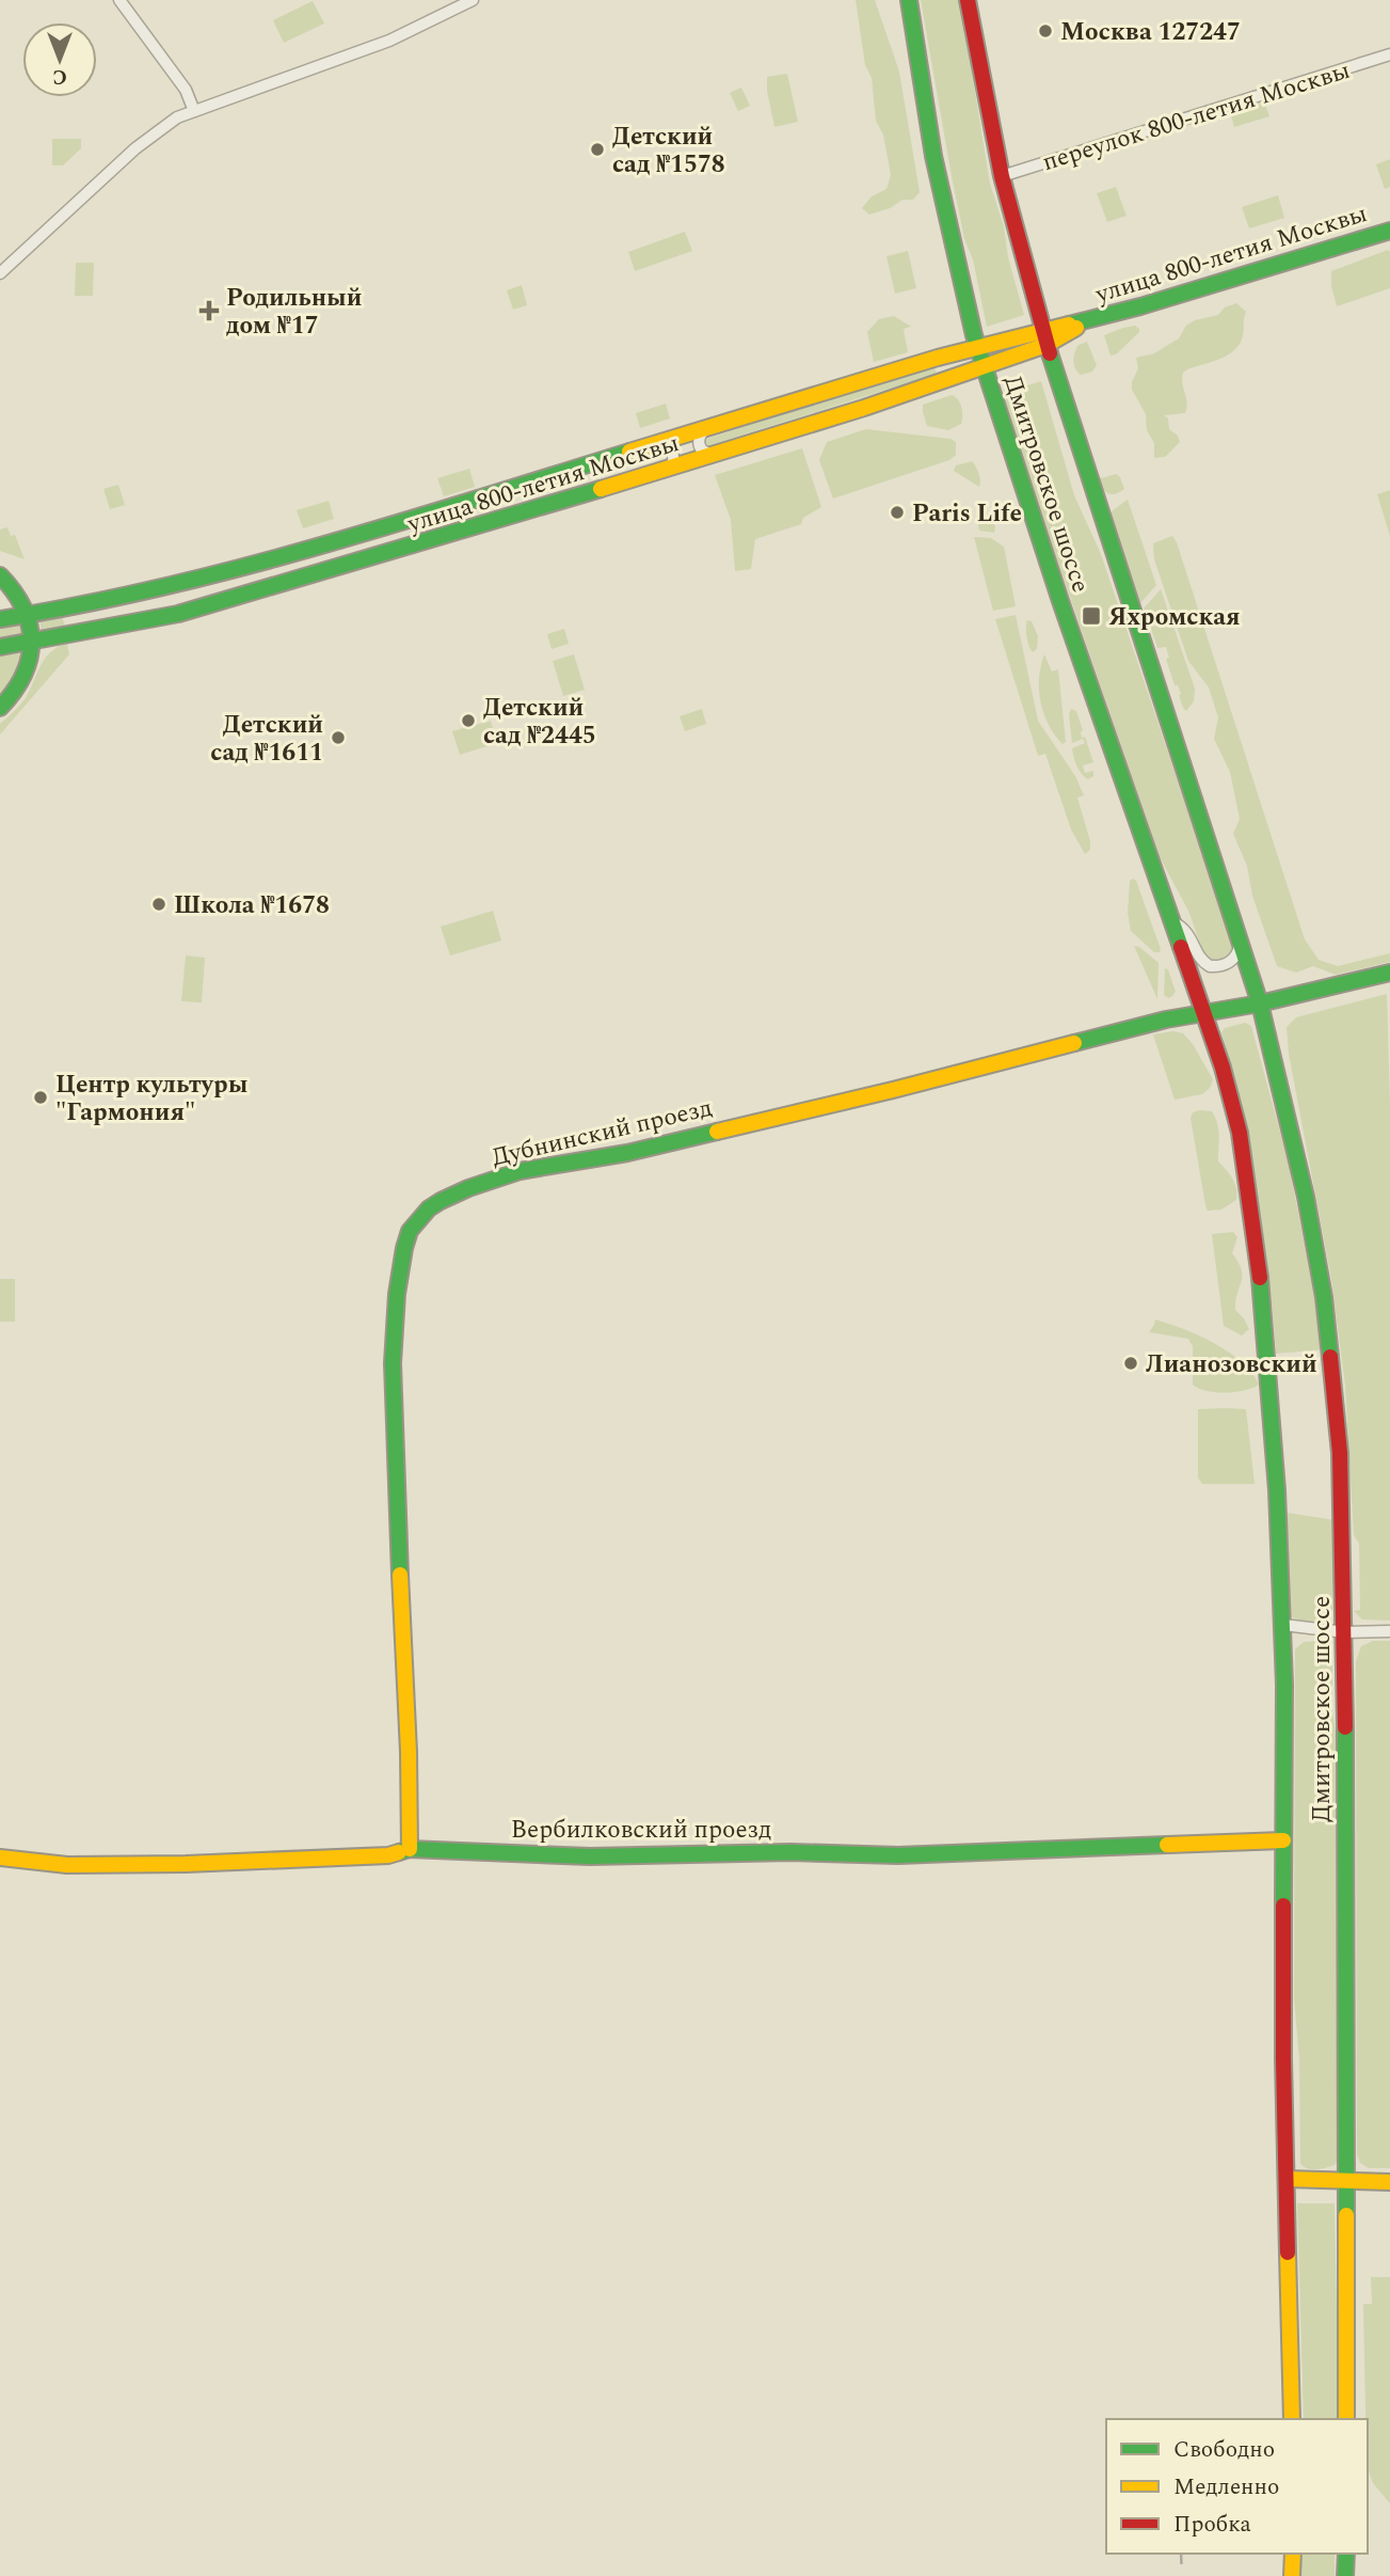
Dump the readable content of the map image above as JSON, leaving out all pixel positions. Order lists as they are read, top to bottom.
{
  "streets": {
    "main road": [
      "улица 800-летия Москвы",
      "Дмитровское шоссе",
      "Дубнинский проезд",
      "Вербилковский проезд"
    ],
    "street": ["переулок 800-летия Москвы"]
  },
  "crossings": [
    ["переулок 800-летия Москвы", "Дмитровское шоссе"],
    ["улица 800-летия Москвы", "Дмитровское шоссе"],
    ["Дмитровское шоссе", "Дубнинский проезд"],
    ["Дмитровское шоссе", "Вербилковский проезд"],
    ["Дубнинский проезд", "Вербилковский проезд"]
  ],
  "places": {
    "other": [
      "Москва 127247",
      "Детский сад №1578",
      "Paris Life",
      "Детский сад №2445",
      "Детский сад №1611",
      "Школа №1678",
      "Центр культуры \"Гармония\"",
      "Лианозовский"
    ],
    "health": ["Родильный дом №17"],
    "transit": ["Яхромская"]
  },
  "legend": ["Свободно", "Медленно", "Пробка"],
  "north": "bottom"
}
